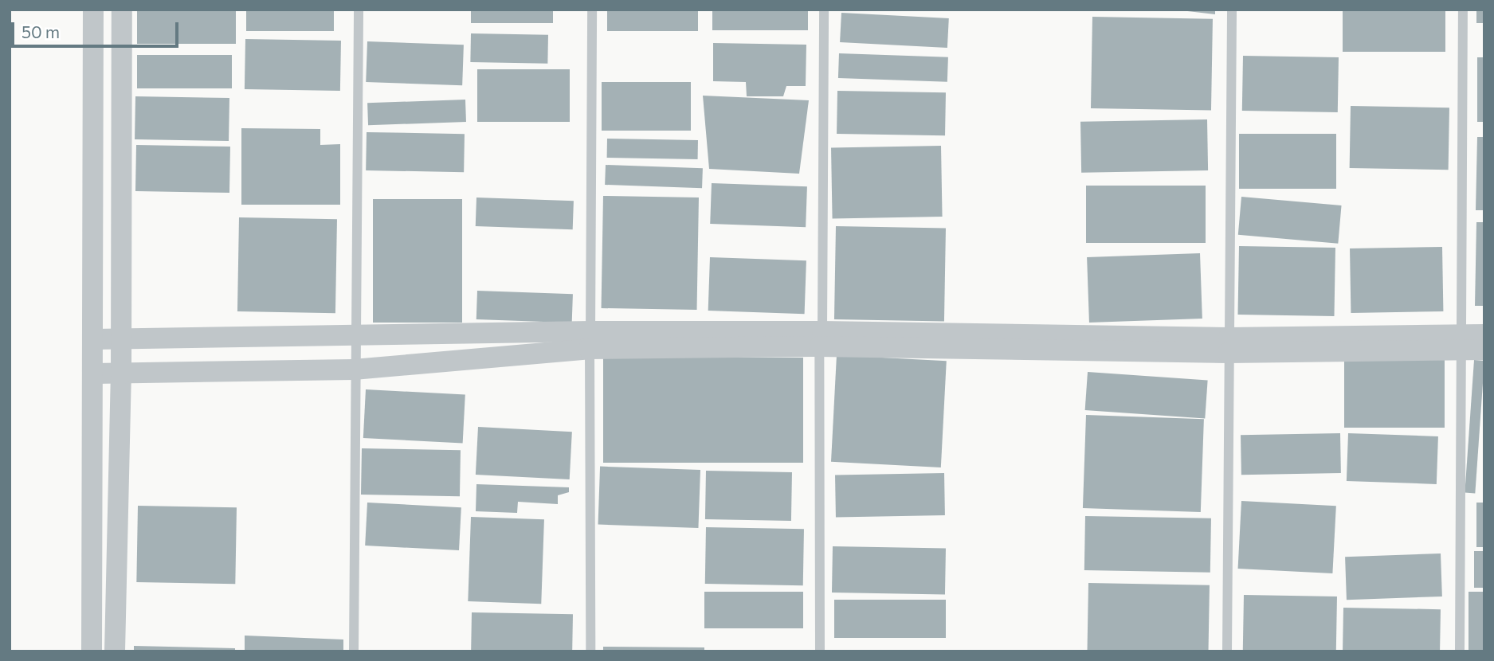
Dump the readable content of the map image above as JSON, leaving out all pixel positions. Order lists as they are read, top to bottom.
{
  "scale_bar": "50 m"
}
